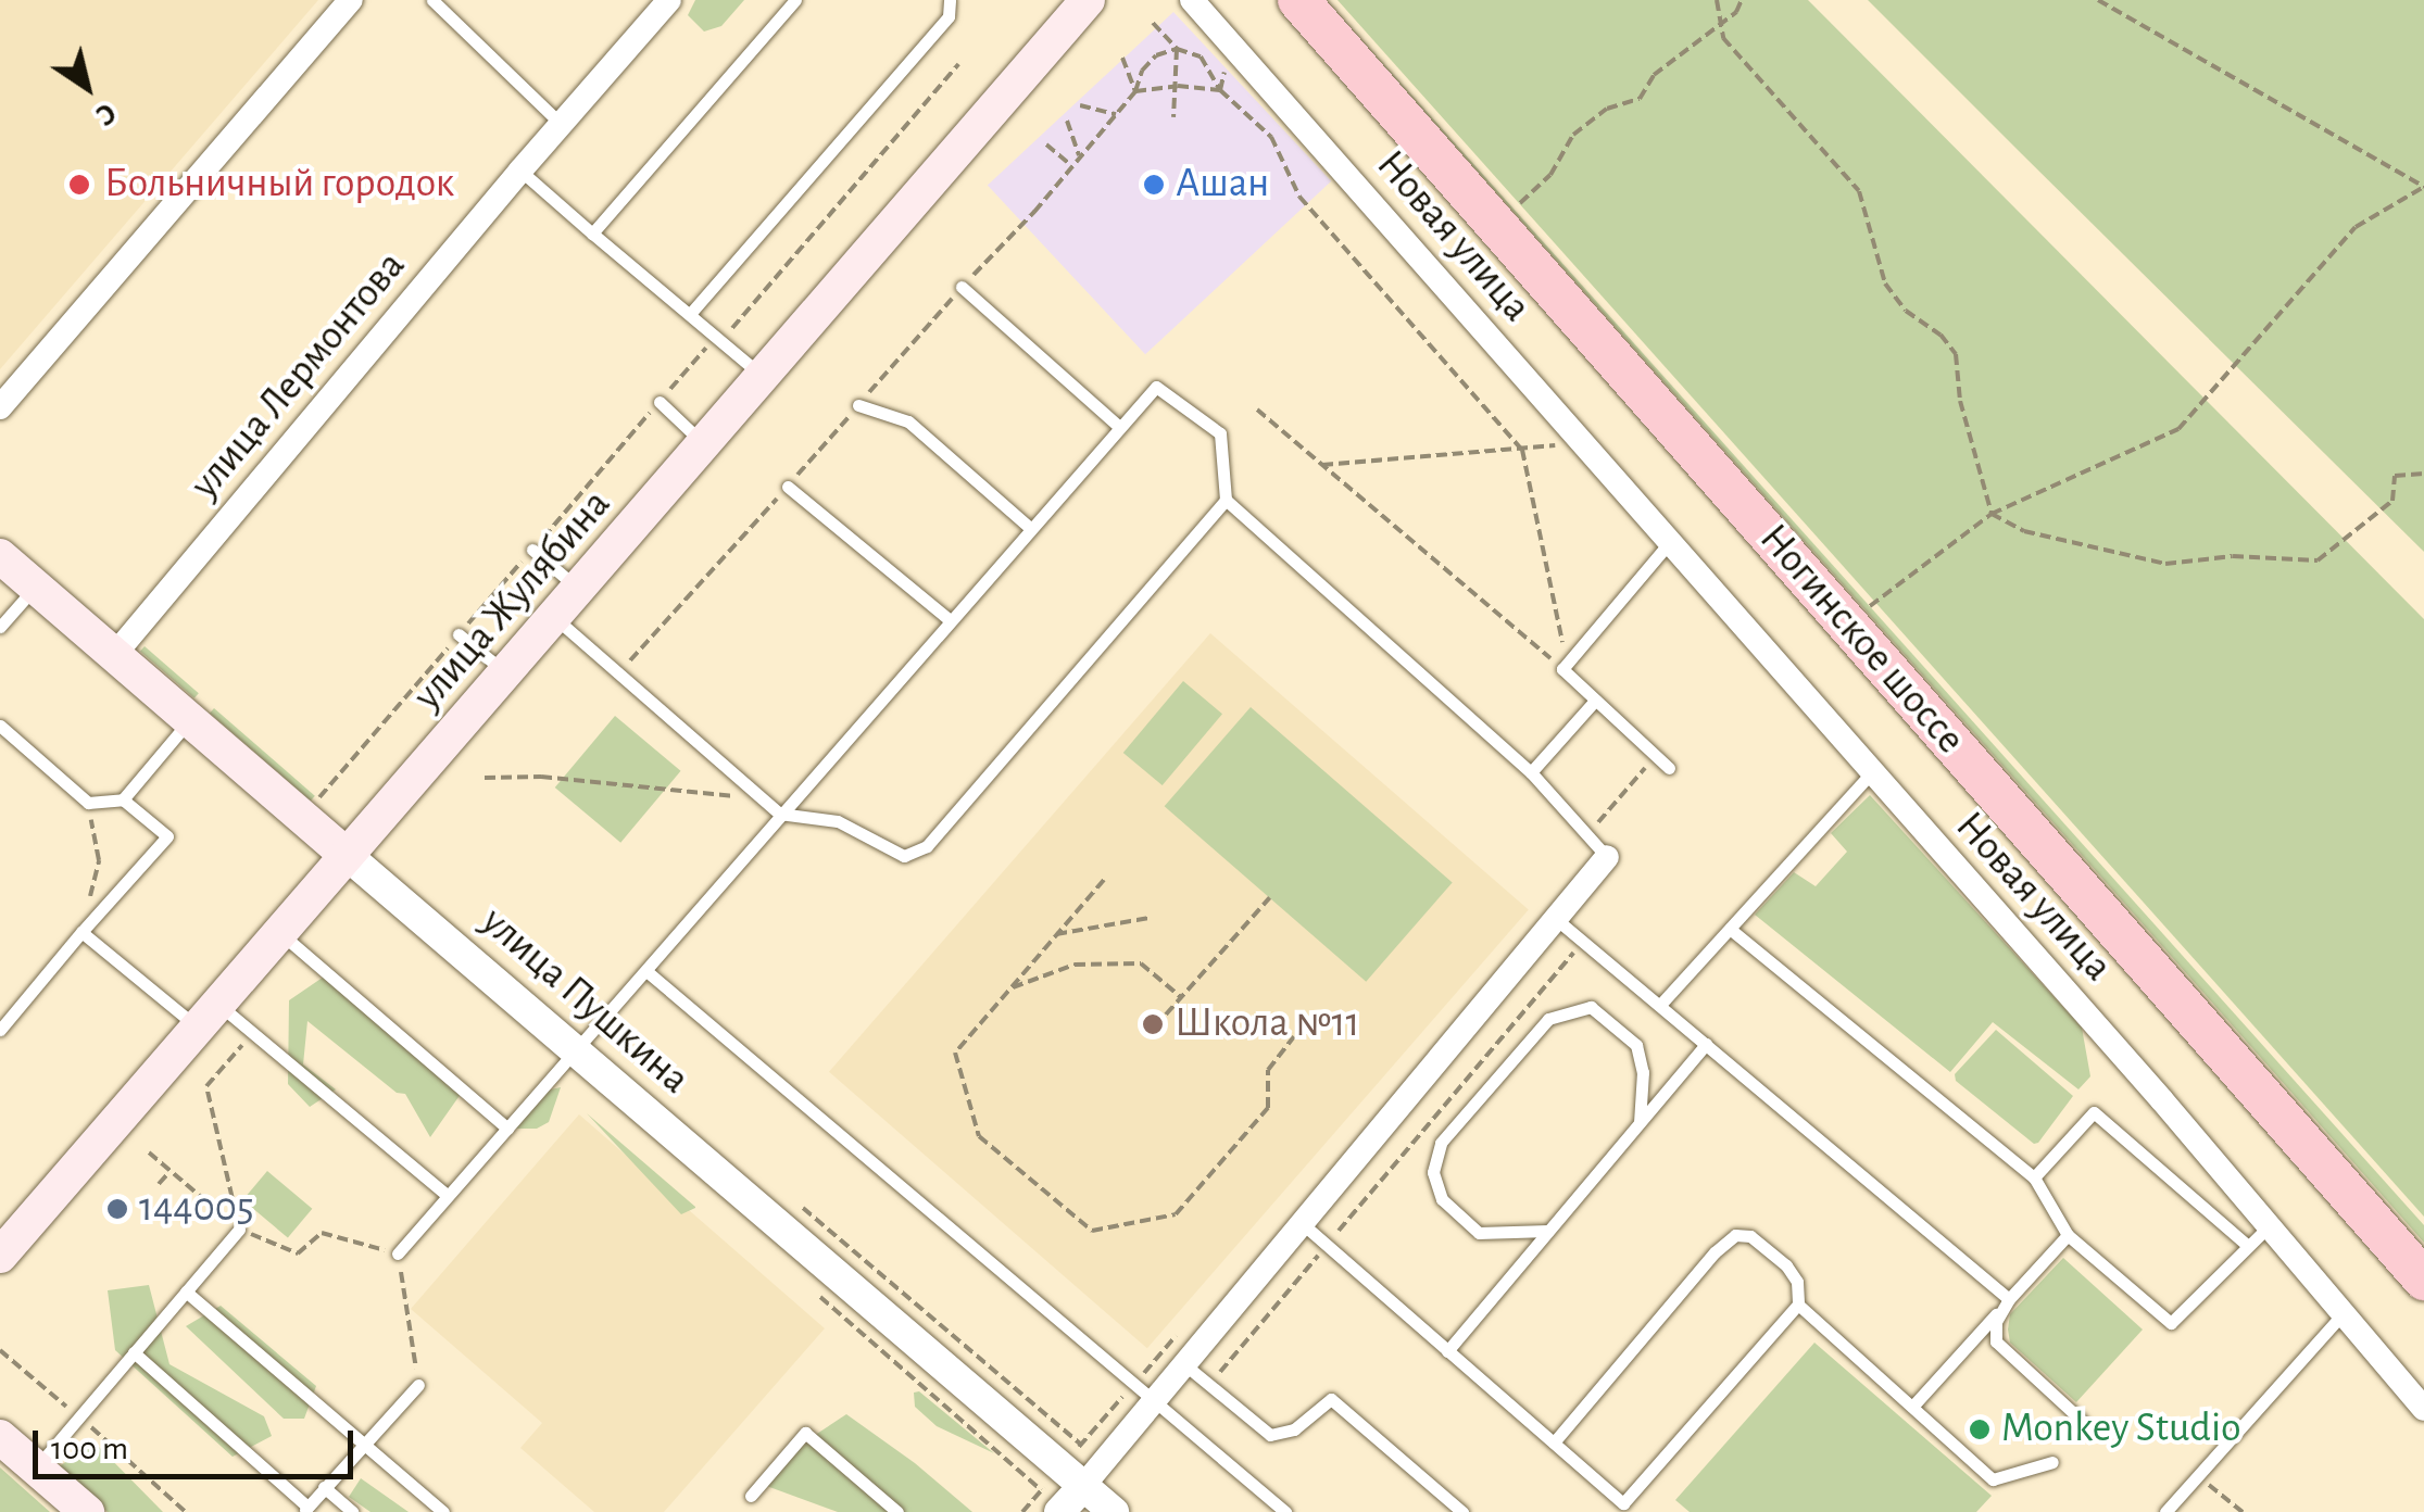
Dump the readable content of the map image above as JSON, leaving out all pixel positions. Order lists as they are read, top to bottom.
{
  "streets": {
    "highway": ["Ногинское шоссе"],
    "main road": ["улица Жулябина", "улица Пушкина"],
    "street": ["Новая улица", "улица Лермонтова"]
  },
  "crossings": [
    ["улица Лермонтова", "улица Пушкина"],
    ["улица Жулябина", "улица Пушкина"]
  ],
  "places": [
    "Больничный городок",
    "Ашан",
    "Школа №11",
    "144005",
    "Monkey Studio"
  ],
  "scale_bar": "100 m",
  "north": "bottom right"
}
